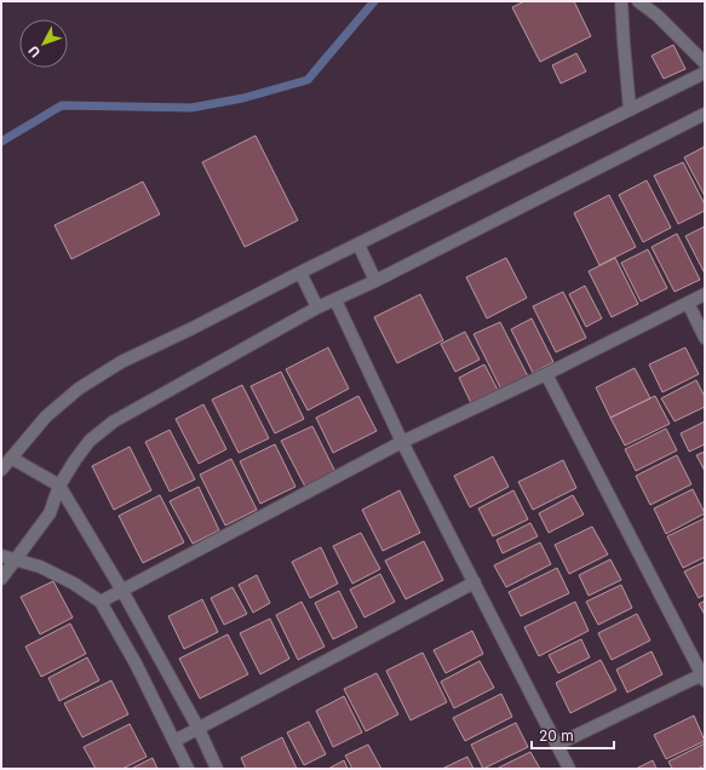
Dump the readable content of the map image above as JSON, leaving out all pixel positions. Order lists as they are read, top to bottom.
{
  "scale_bar": "20 m",
  "north": "bottom left"
}
